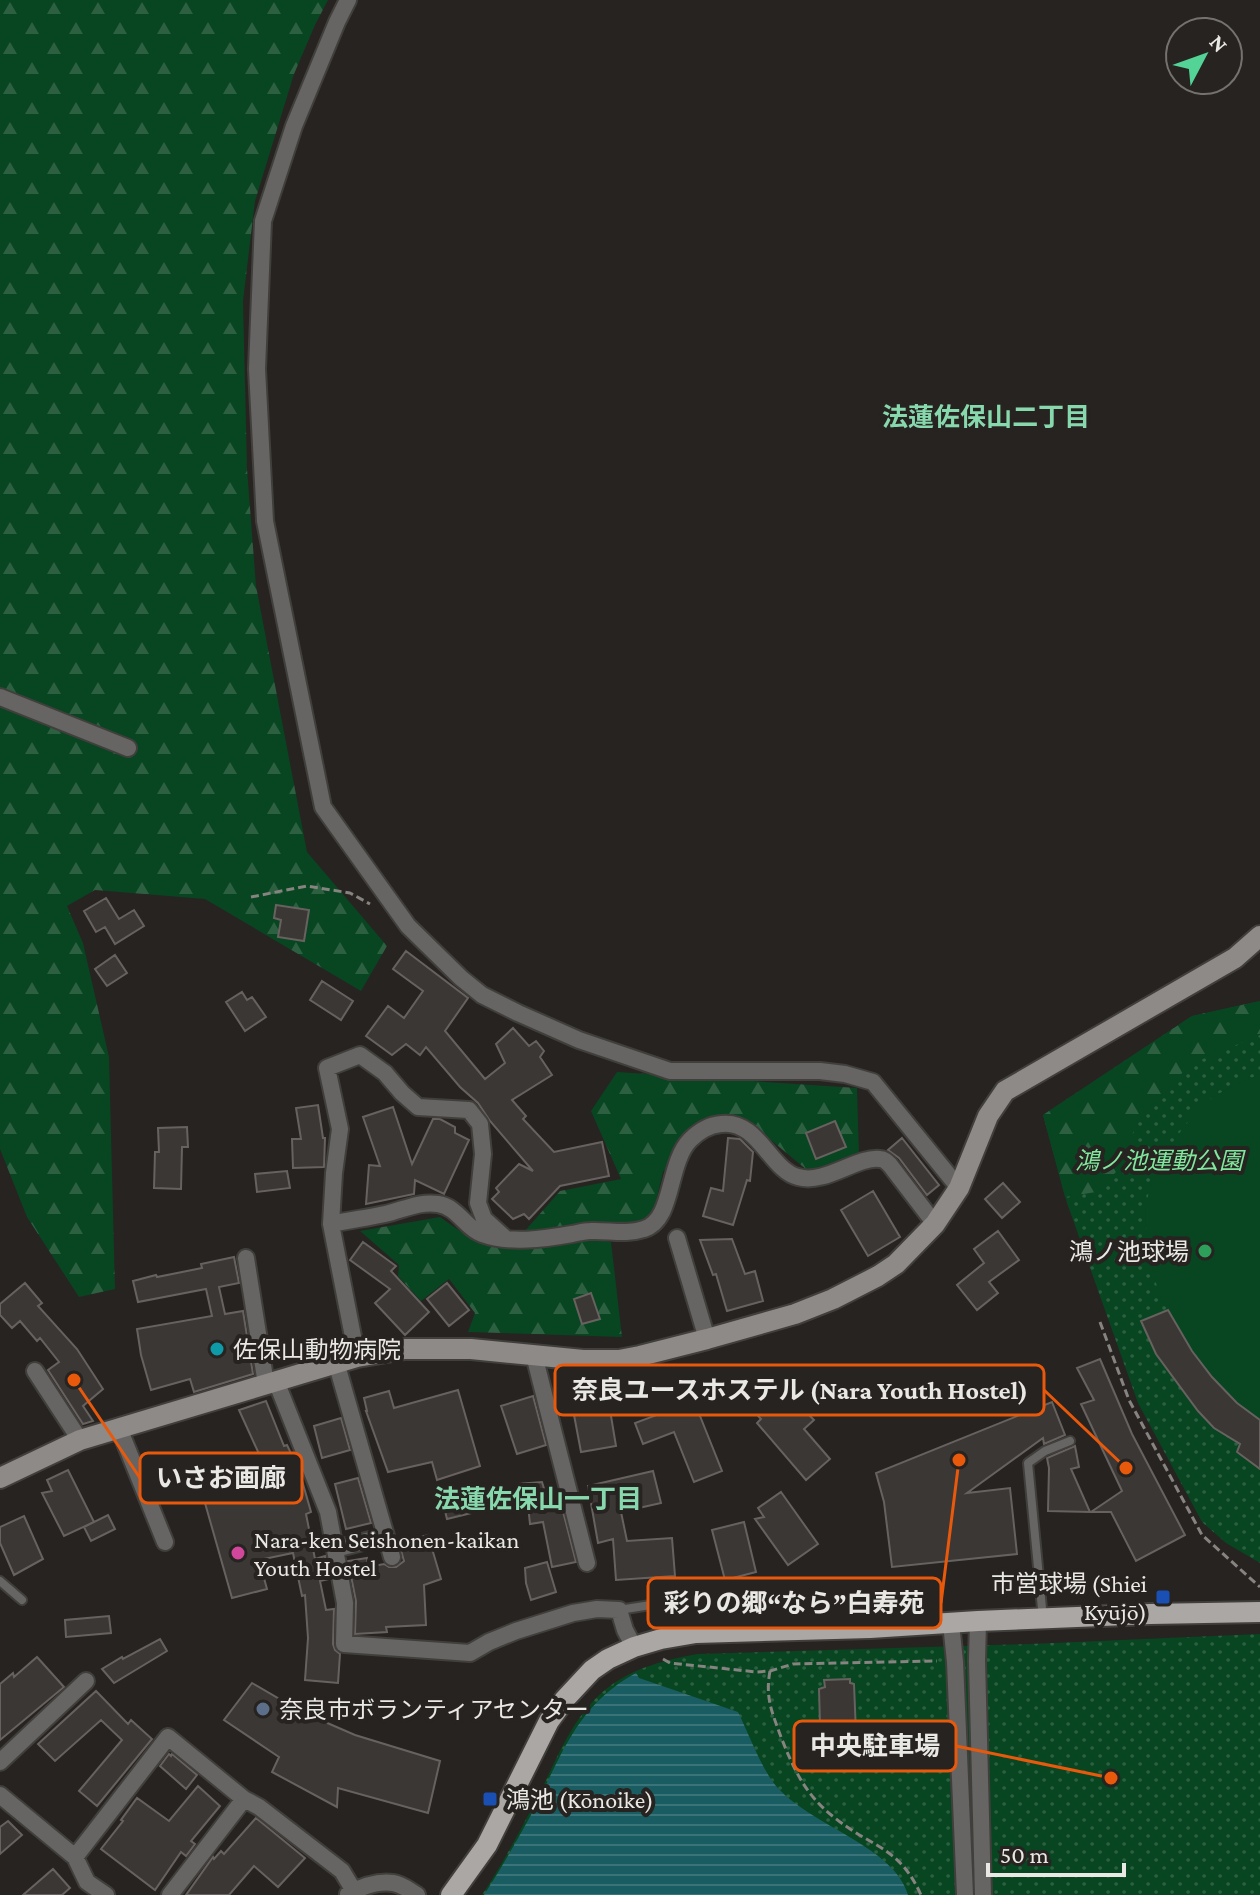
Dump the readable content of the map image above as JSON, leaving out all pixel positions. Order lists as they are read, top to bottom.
{
  "districts": ["法蓮佐保山二丁目", "法蓮佐保山一丁目"],
  "parks": ["鴻ノ池運動公園"],
  "places": {
    "other": [
      "鴻ノ池球場",
      "佐保山動物病院",
      "いさお画廊",
      "彩りの郷“なら”白寿苑",
      "奈良ユースホステル (Nara Youth Hostel)",
      "Nara-ken Seishonen-kaikan Youth Hostel",
      "奈良市ボランティアセンター",
      "中央駐車場"
    ],
    "transit": ["市営球場 (Shiei Kyūjō)", "鴻池 (Kōnoike)"]
  },
  "scale_bar": "50 m",
  "north": "top right"
}
